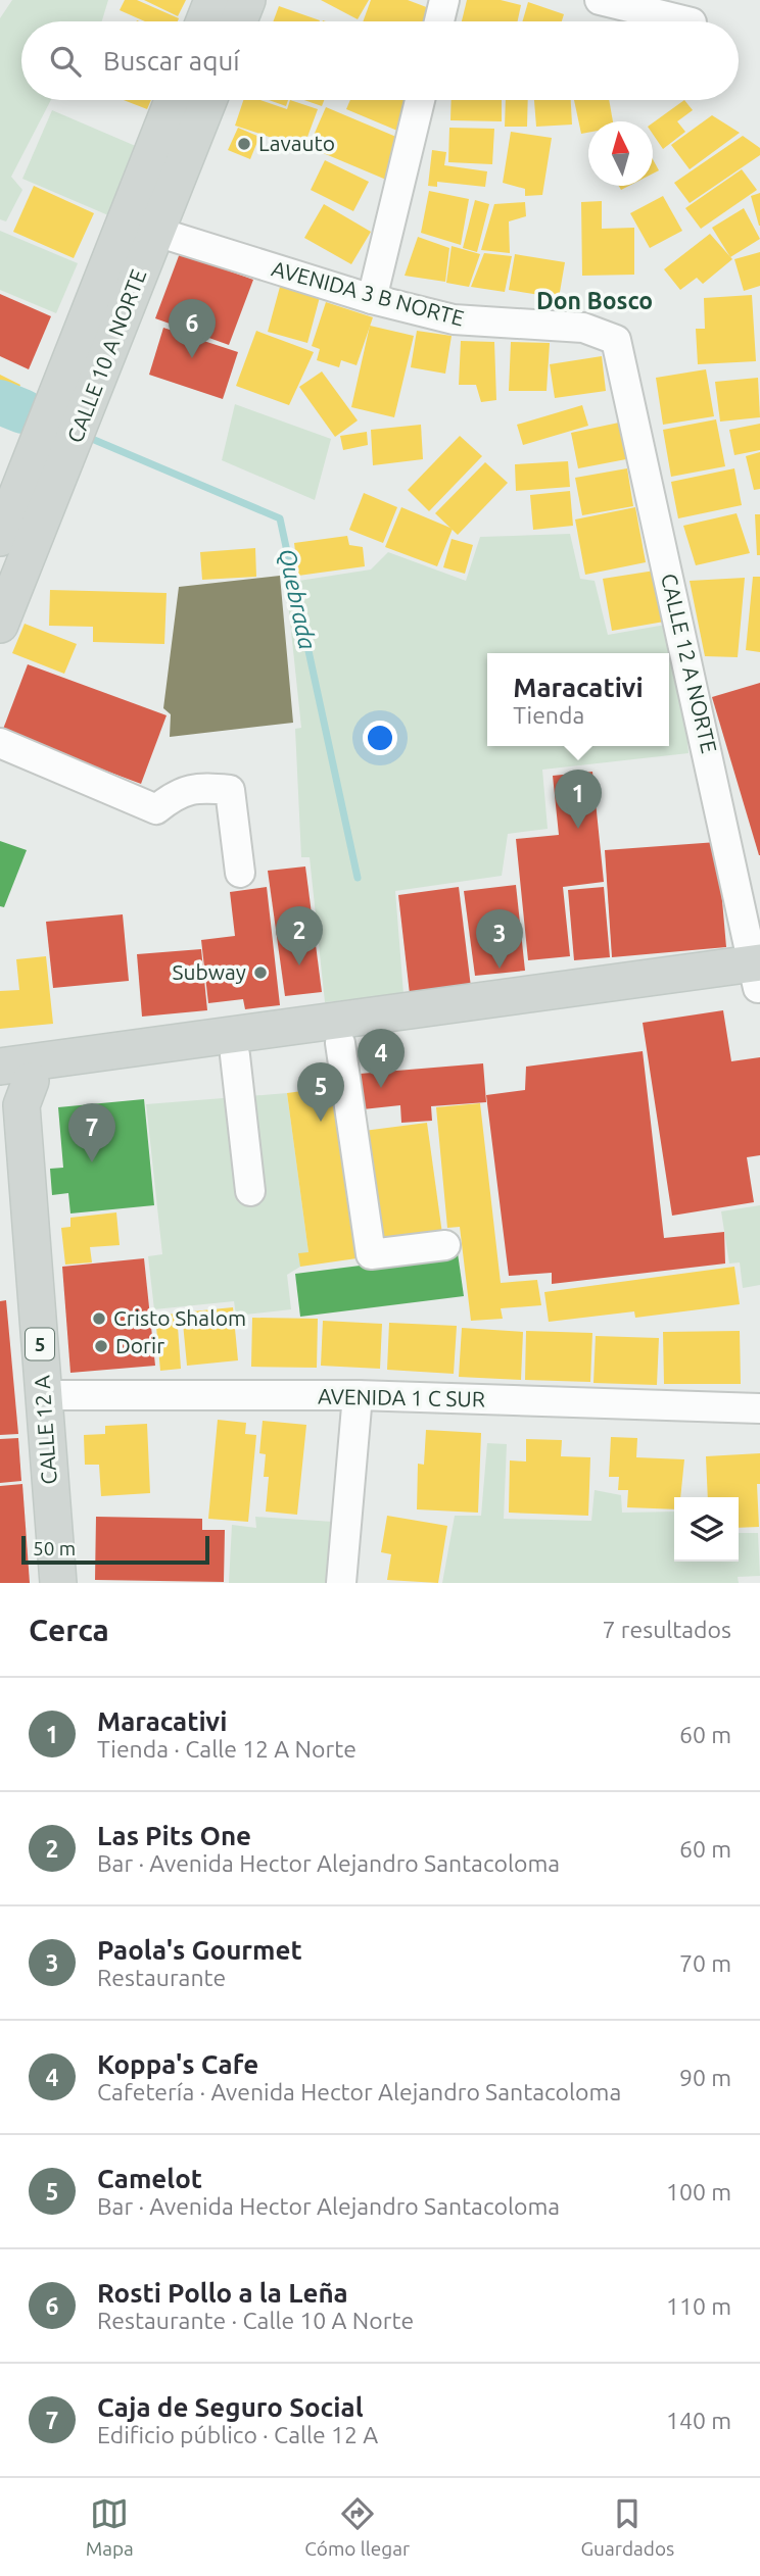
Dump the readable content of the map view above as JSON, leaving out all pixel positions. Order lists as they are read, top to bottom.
{
  "streets": {
    "main road": ["CALLE 10 A NORTE", "5", "CALLE 12 A"],
    "street": ["AVENIDA 3 B NORTE", "CALLE 12 A NORTE", "AVENIDA 1 C SUR"]
  },
  "crossings": [
    ["AVENIDA 3 B NORTE", "CALLE 10 A NORTE"],
    ["AVENIDA 3 B NORTE", "CALLE 12 A NORTE"],
    ["AVENIDA 1 C SUR", "CALLE 12 A"]
  ],
  "districts": ["Don Bosco"],
  "water": ["Quebrada"],
  "places": [
    "Lavauto",
    "Subway",
    "Cristo Shalom",
    "Dorir"
  ],
  "scale_bar": "50 m",
  "north": "top",
  "page": {
    "search": "Buscar aquí",
    "pins": [
      "6",
      "1",
      "2",
      "3",
      "4",
      "5",
      "7"
    ],
    "popup": ["Maracativi", "Tienda"],
    "scale": "50 m",
    "heading": ["Cerca", "7 resultados"],
    "list": [
      {
        "mark": "1",
        "name": "Maracativi",
        "note": "Tienda · Calle 12 A Norte",
        "value": "60 m"
      },
      {
        "mark": "2",
        "name": "Las Pits One",
        "note": "Bar · Avenida Hector Alejandro Santacoloma",
        "value": "60 m"
      },
      {
        "mark": "3",
        "name": "Paola's Gourmet",
        "note": "Restaurante",
        "value": "70 m"
      },
      {
        "mark": "4",
        "name": "Koppa's Cafe",
        "note": "Cafetería · Avenida Hector Alejandro Santacoloma",
        "value": "90 m"
      },
      {
        "mark": "5",
        "name": "Camelot",
        "note": "Bar · Avenida Hector Alejandro Santacoloma",
        "value": "100 m"
      },
      {
        "mark": "6",
        "name": "Rosti Pollo a la Leña",
        "note": "Restaurante · Calle 10 A Norte",
        "value": "110 m"
      },
      {
        "mark": "7",
        "name": "Caja de Seguro Social",
        "note": "Edificio público · Calle 12 A",
        "value": "140 m"
      }
    ],
    "nav": ["Mapa", "Cómo llegar", "Guardados"]
  }
}
